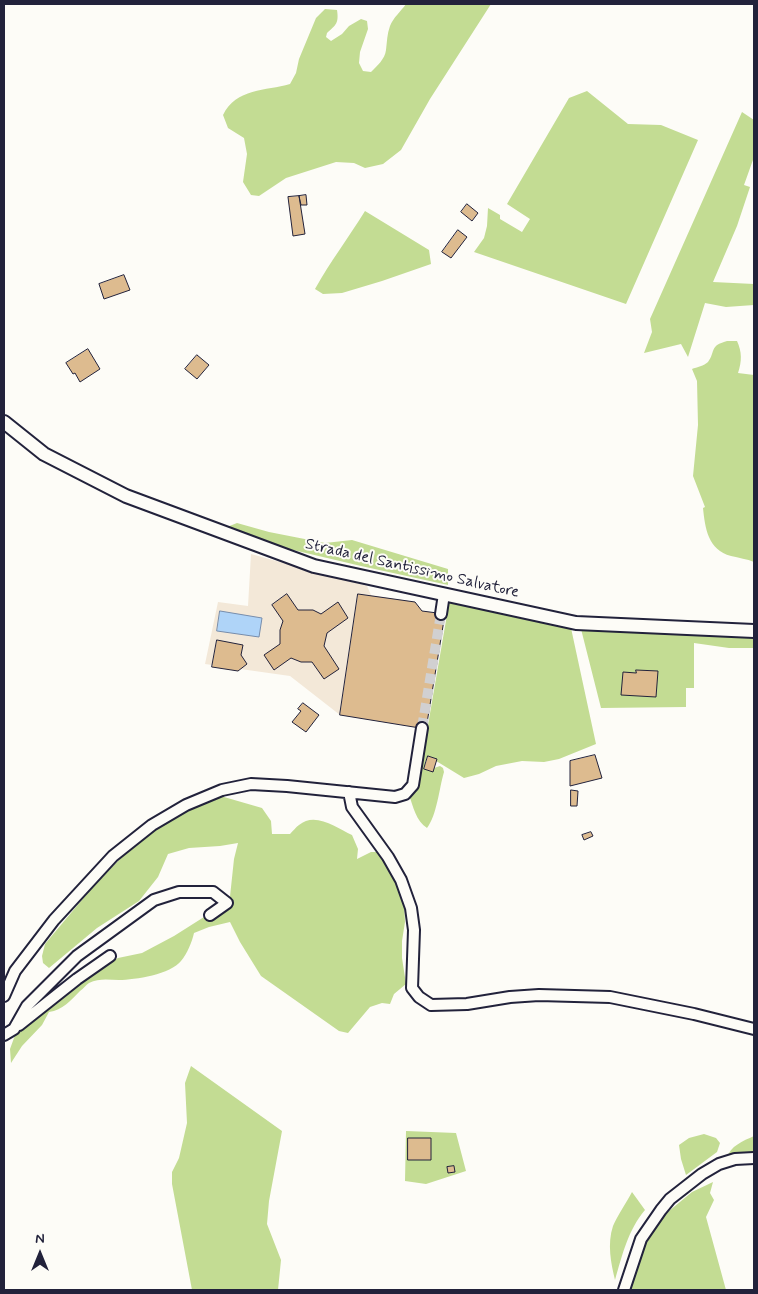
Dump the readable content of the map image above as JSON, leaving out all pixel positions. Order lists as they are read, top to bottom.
{
  "streets": {
    "street": ["Strada del Santissimo Salvatore"]
  },
  "north": "top"
}
